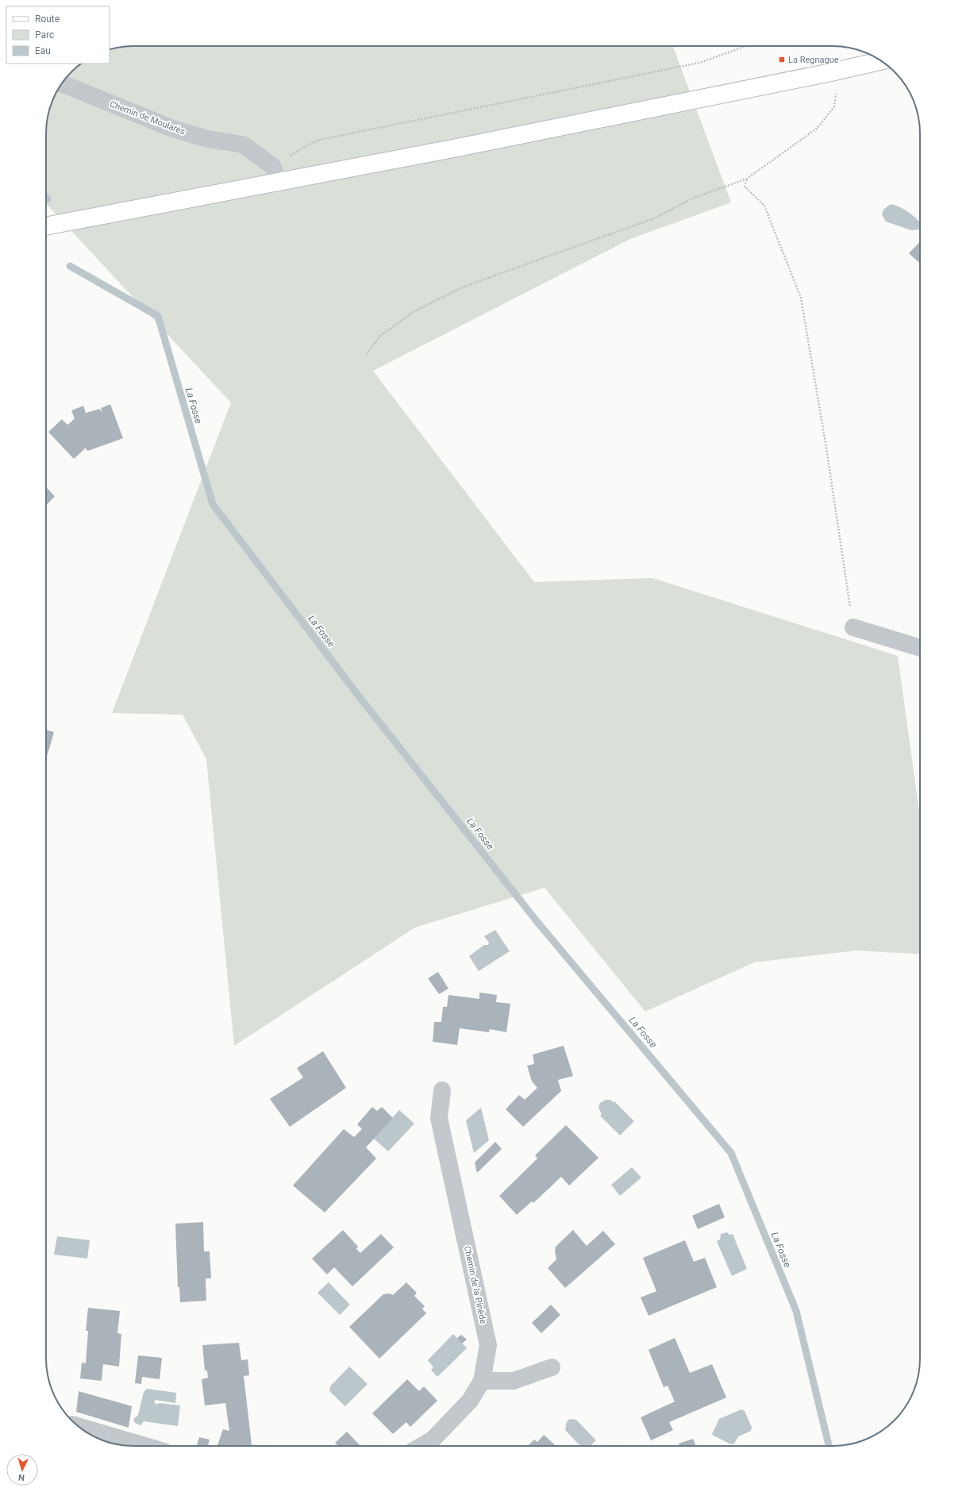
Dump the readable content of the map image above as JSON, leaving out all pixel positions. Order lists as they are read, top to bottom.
{
  "streets": {
    "street": ["Chemin de Moularès", "Chemin de la Pinède"]
  },
  "water": ["La Fosse"],
  "places": {
    "transit": ["La Regnague"]
  },
  "legend": ["Route", "Parc", "Eau"],
  "north": "bottom"
}
